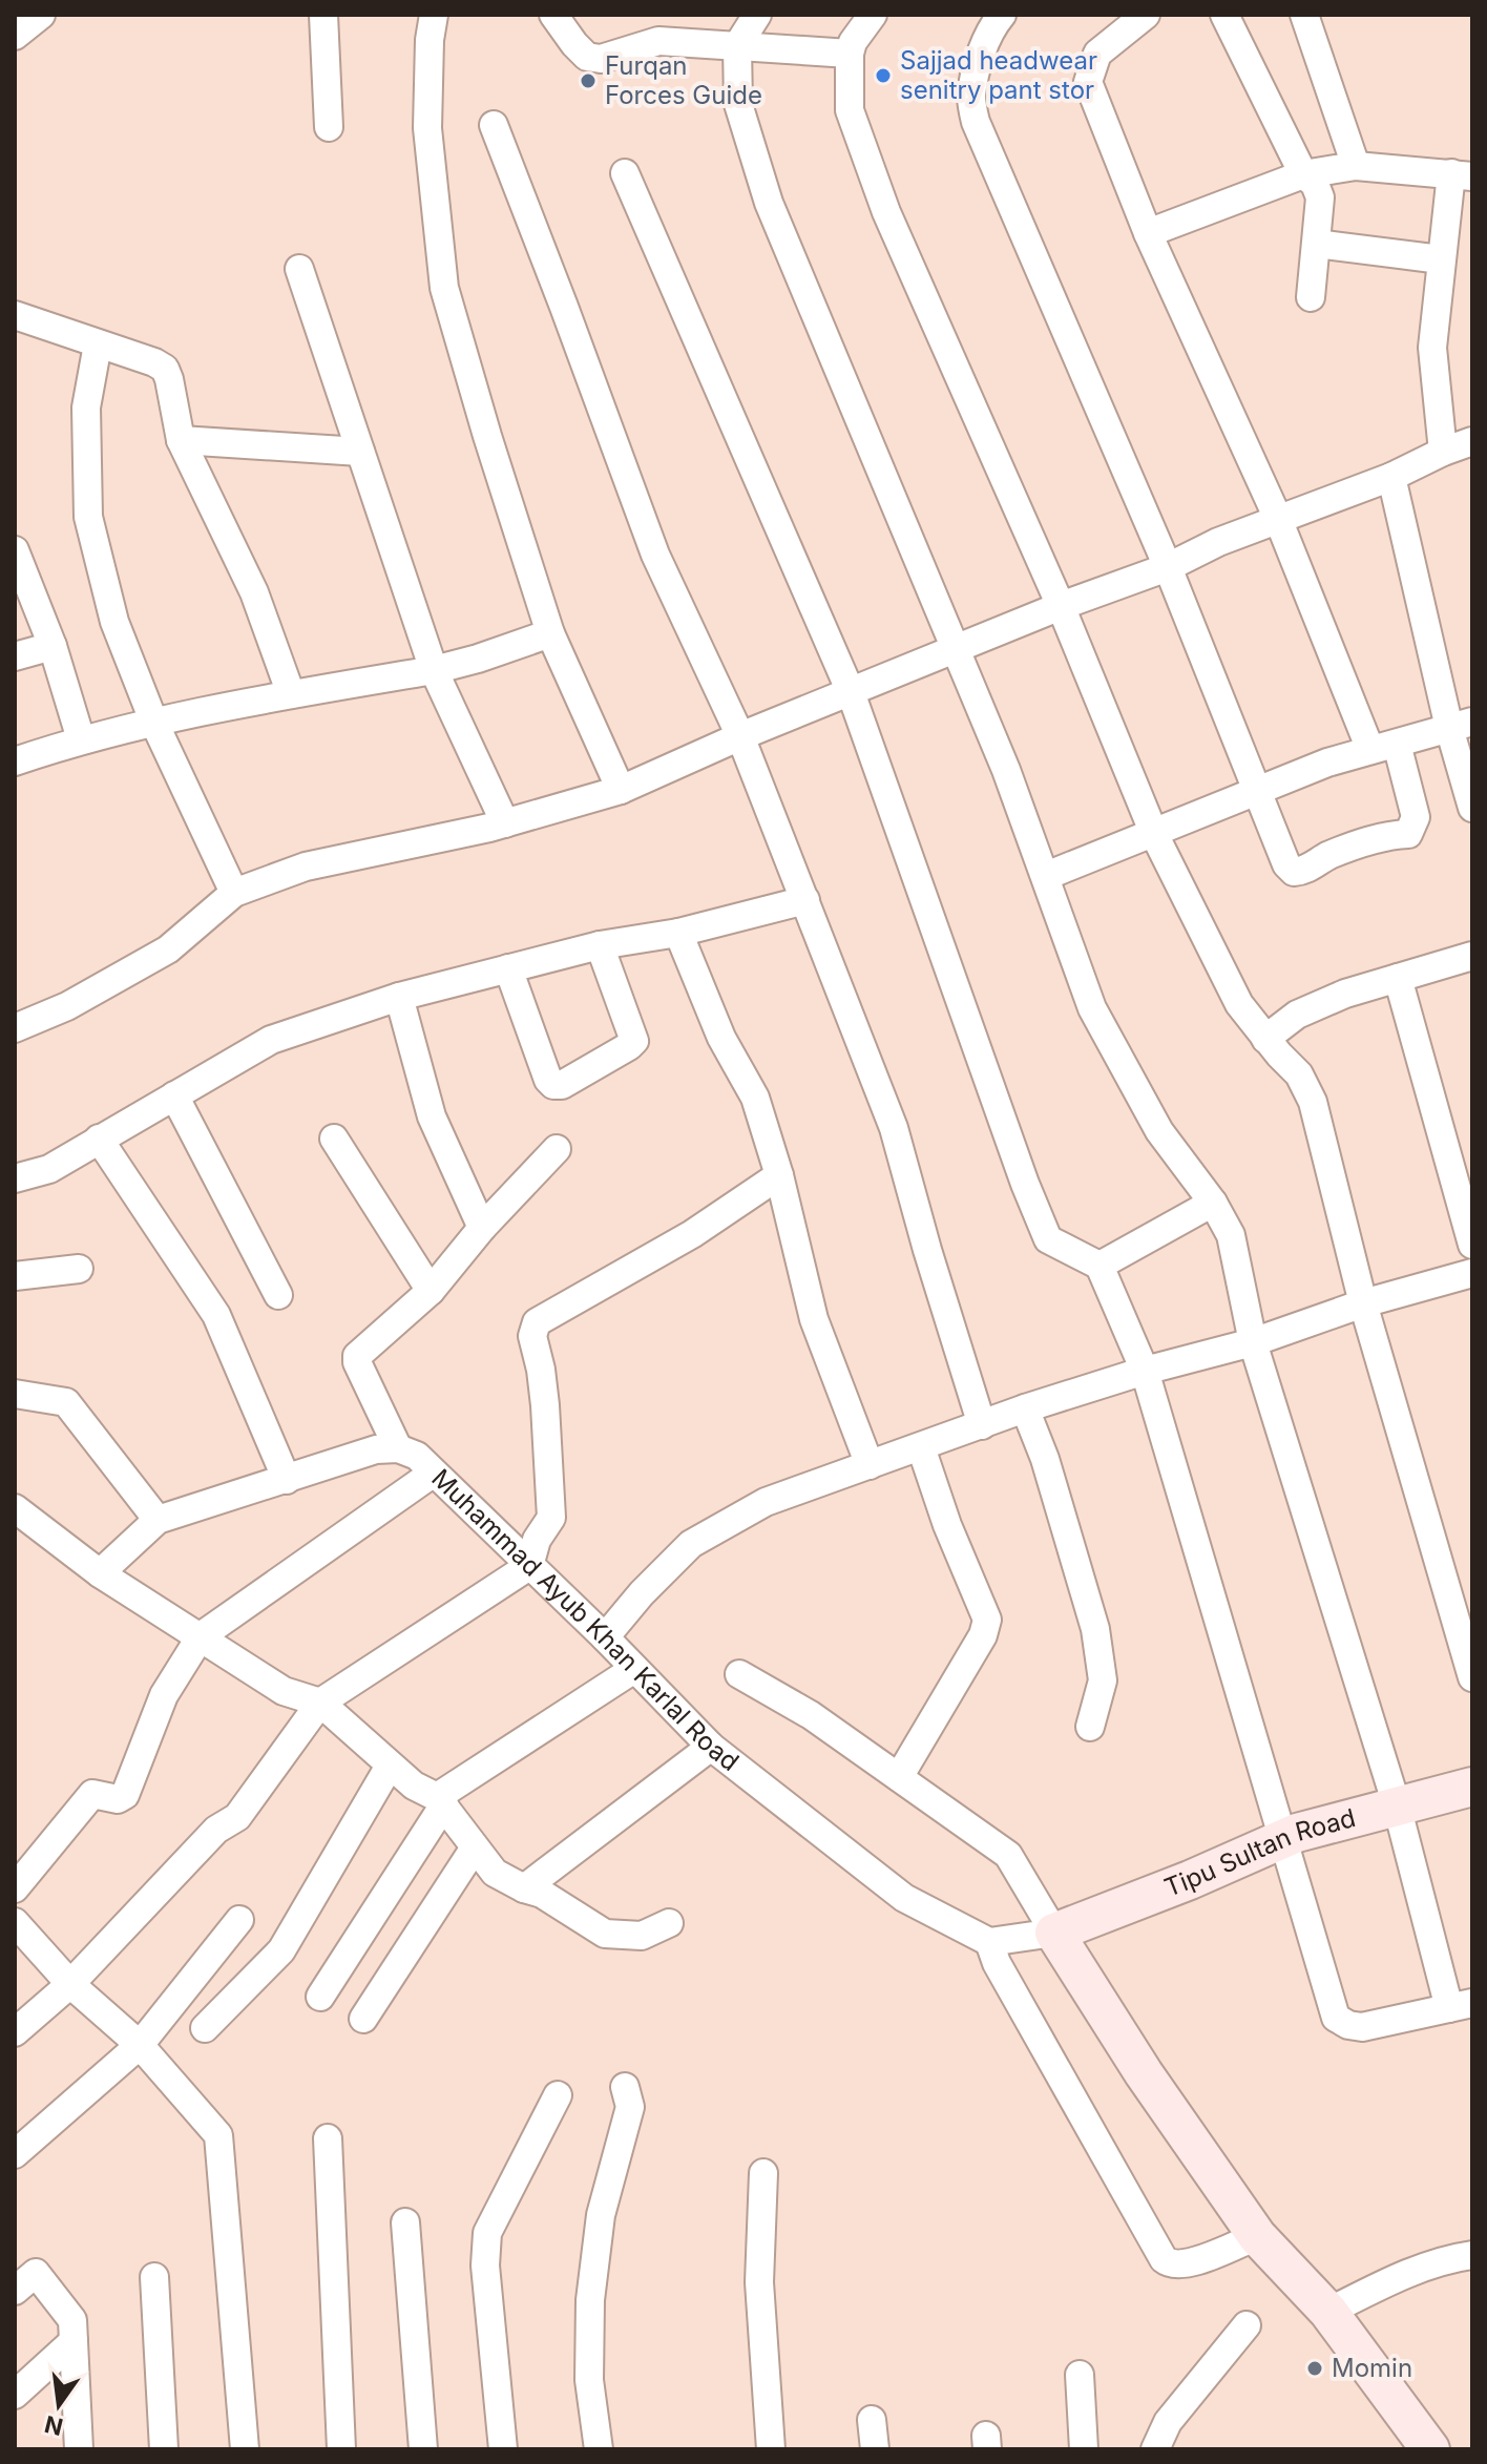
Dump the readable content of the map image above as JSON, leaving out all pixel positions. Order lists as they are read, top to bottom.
{
  "streets": {
    "main road": ["Tipu Sultan Road"],
    "street": ["Muhammad Ayub Khan Karlal Road"]
  },
  "places": ["Sajjad headwear senitry pant stor", "Furqan Forces Guide", "Momin"],
  "north": "bottom"
}
